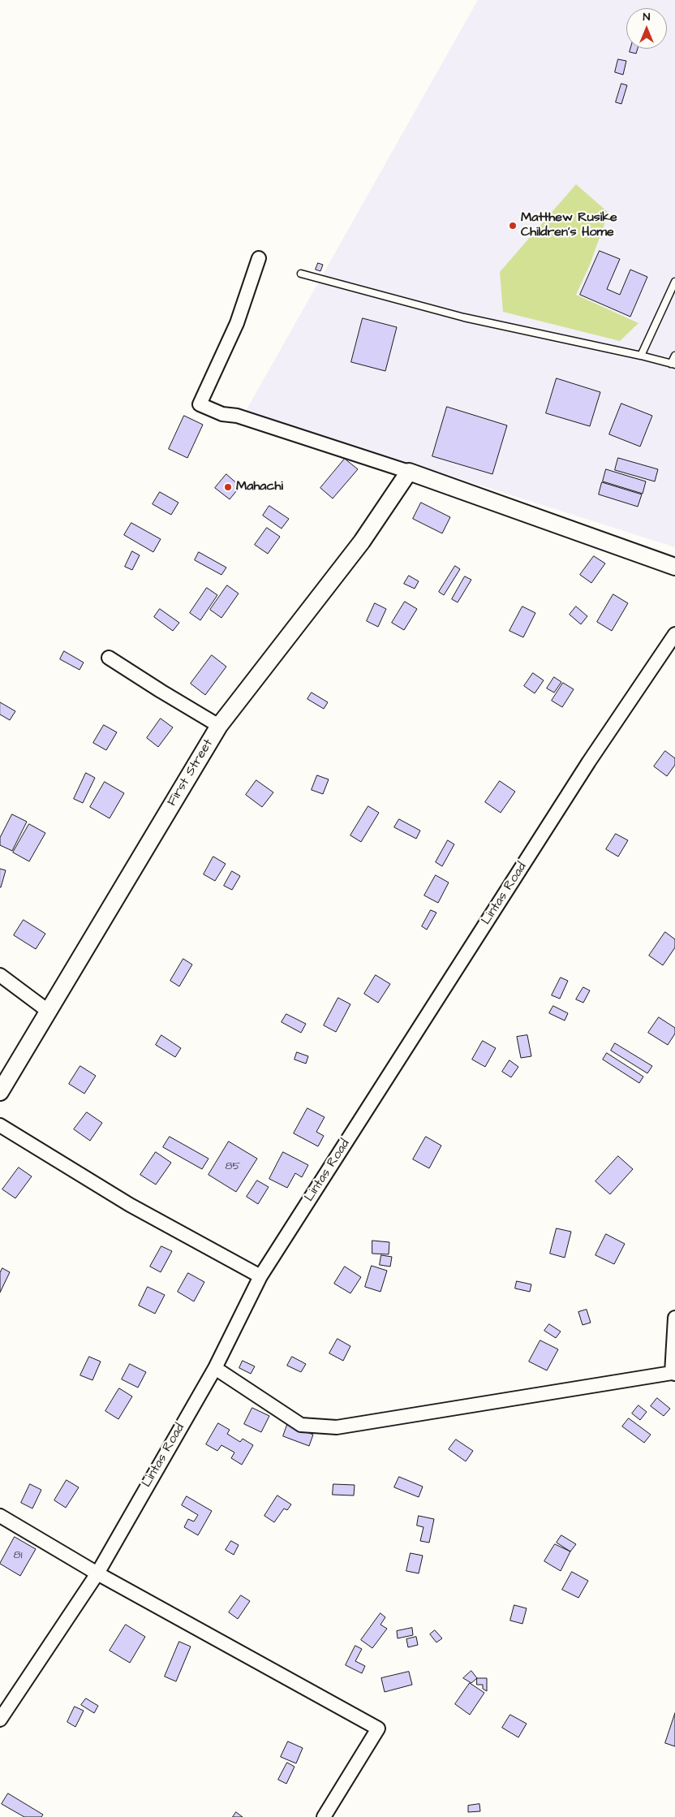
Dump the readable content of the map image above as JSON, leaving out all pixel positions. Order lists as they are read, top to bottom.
{
  "streets": {
    "street": ["First Street", "Lintas Road"]
  },
  "places": ["Matthew Rusike Children's Home", "Mahachi"],
  "house_numbers": ["85", "81"],
  "north": "top"
}
